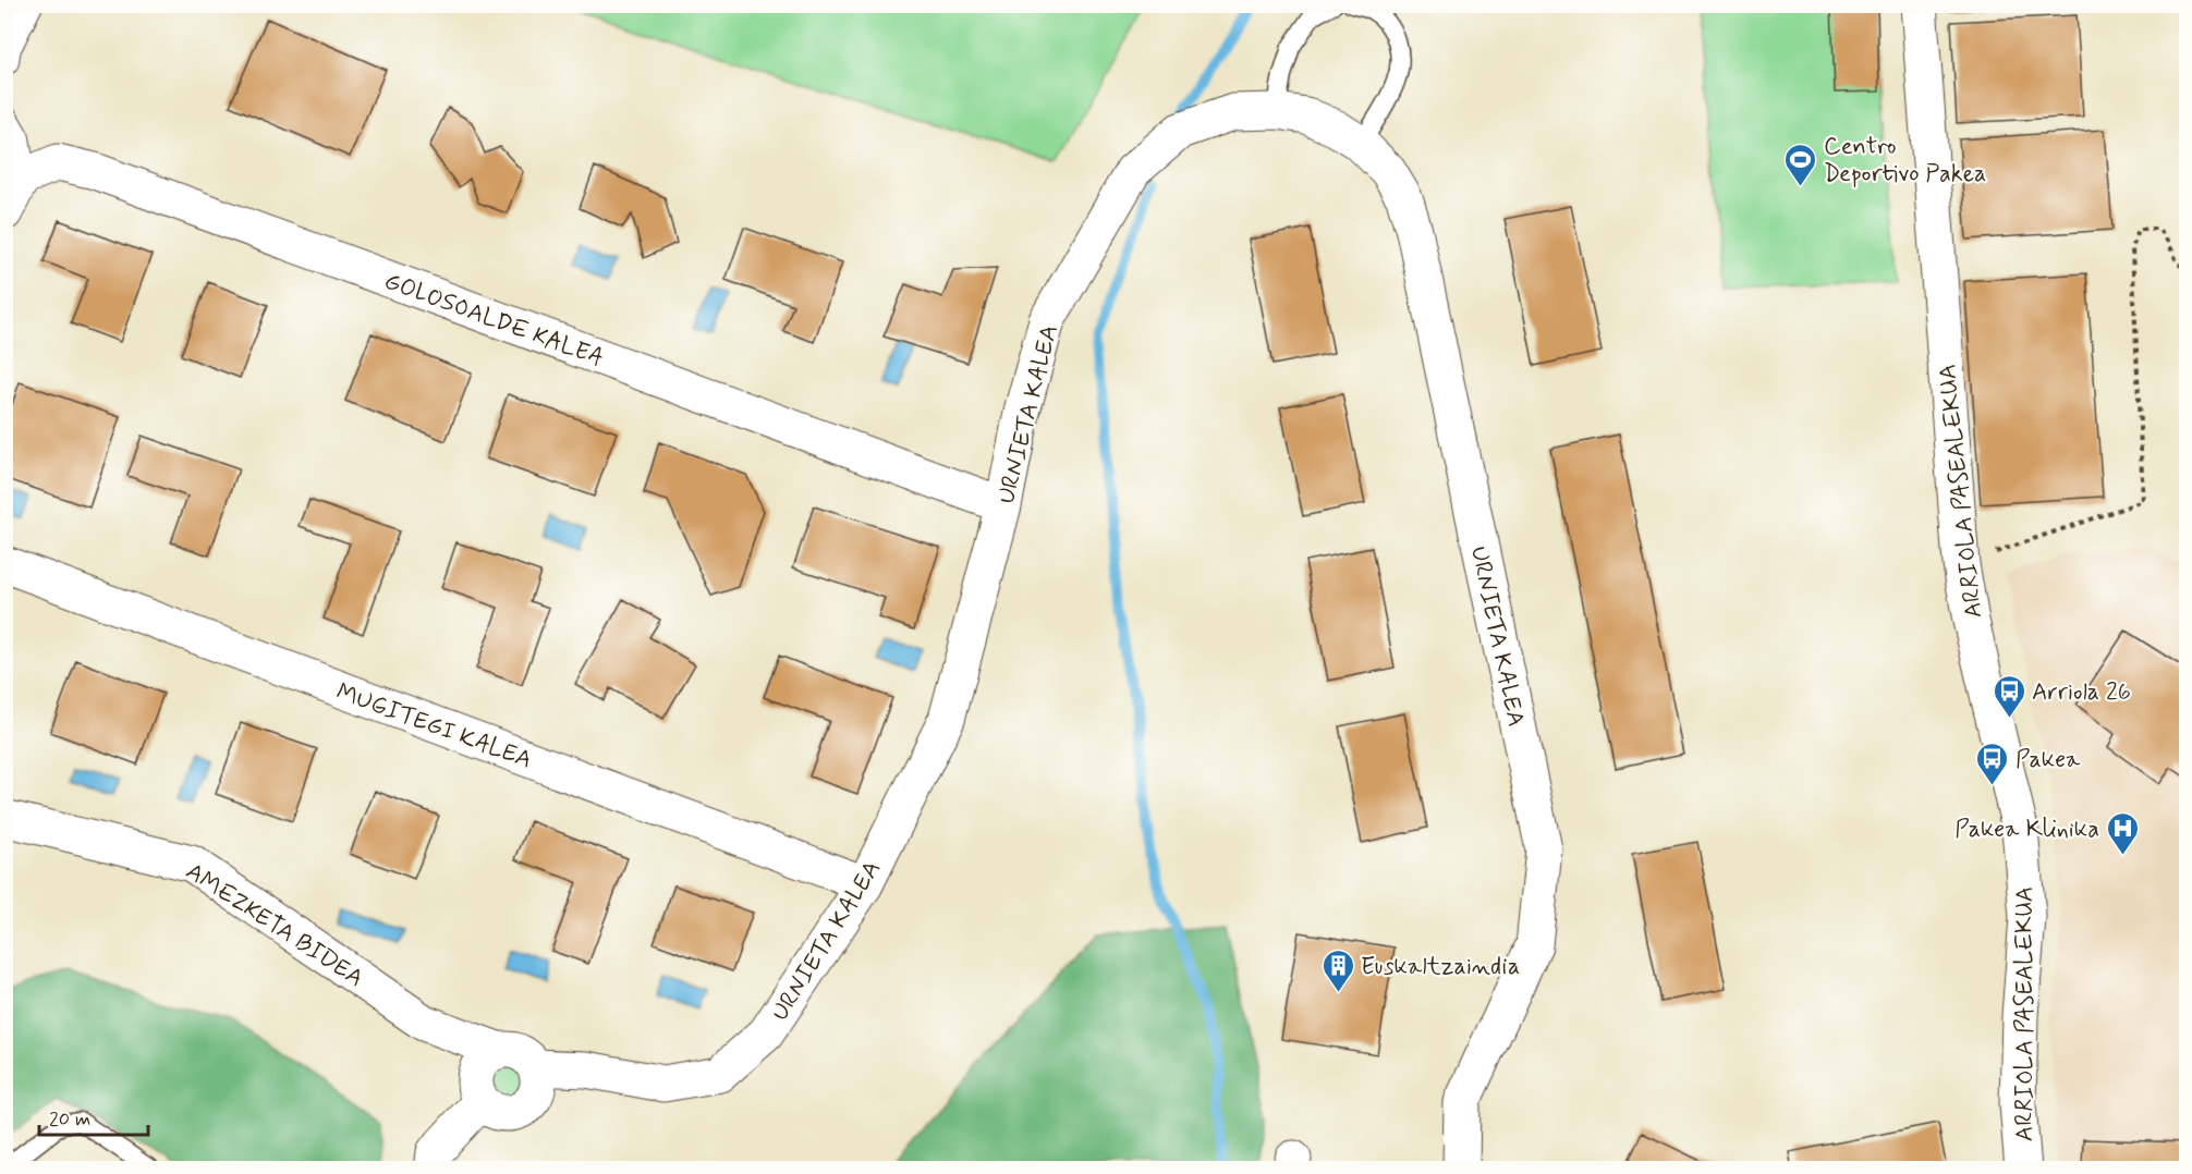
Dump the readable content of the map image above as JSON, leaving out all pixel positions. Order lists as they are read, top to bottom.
{
  "streets": {
    "street": [
      "GOLOSOALDE KALEA",
      "URNIETA KALEA",
      "ARRIOLA PASEALEKUA",
      "MUGITEGI KALEA",
      "AMEZKETA BIDEA"
    ]
  },
  "crossings": [
    ["GOLOSOALDE KALEA", "URNIETA KALEA"],
    ["URNIETA KALEA", "MUGITEGI KALEA"],
    ["URNIETA KALEA", "AMEZKETA BIDEA"]
  ],
  "places": {
    "sports": ["Centro Deportivo Pakea"],
    "bus stop": ["Arriola 26", "Pakea"],
    "hospital": ["Pakea Klinika"],
    "building": ["Euskaltzaindia"]
  },
  "scale_bar": "20 m"
}
